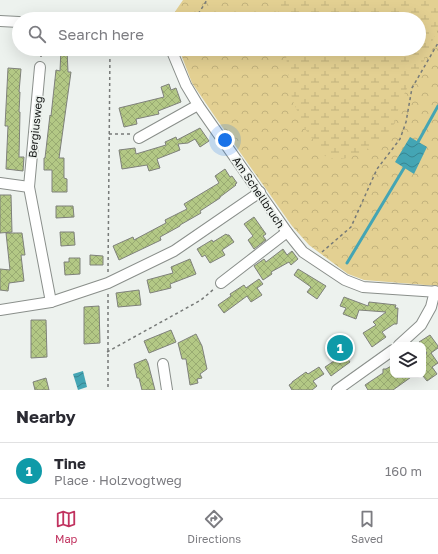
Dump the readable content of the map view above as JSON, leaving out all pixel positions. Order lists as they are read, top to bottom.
{
  "streets": {
    "street": ["Bergiusweg", "Am Schellbruch"]
  },
  "page": {
    "search": "Search here",
    "pins": "1",
    "heading": "Nearby",
    "list": [
      {
        "mark": "1",
        "name": "Tine",
        "note": "Place · Holzvogtweg",
        "value": "160 m"
      }
    ],
    "nav": ["Map", "Directions", "Saved"]
  }
}
